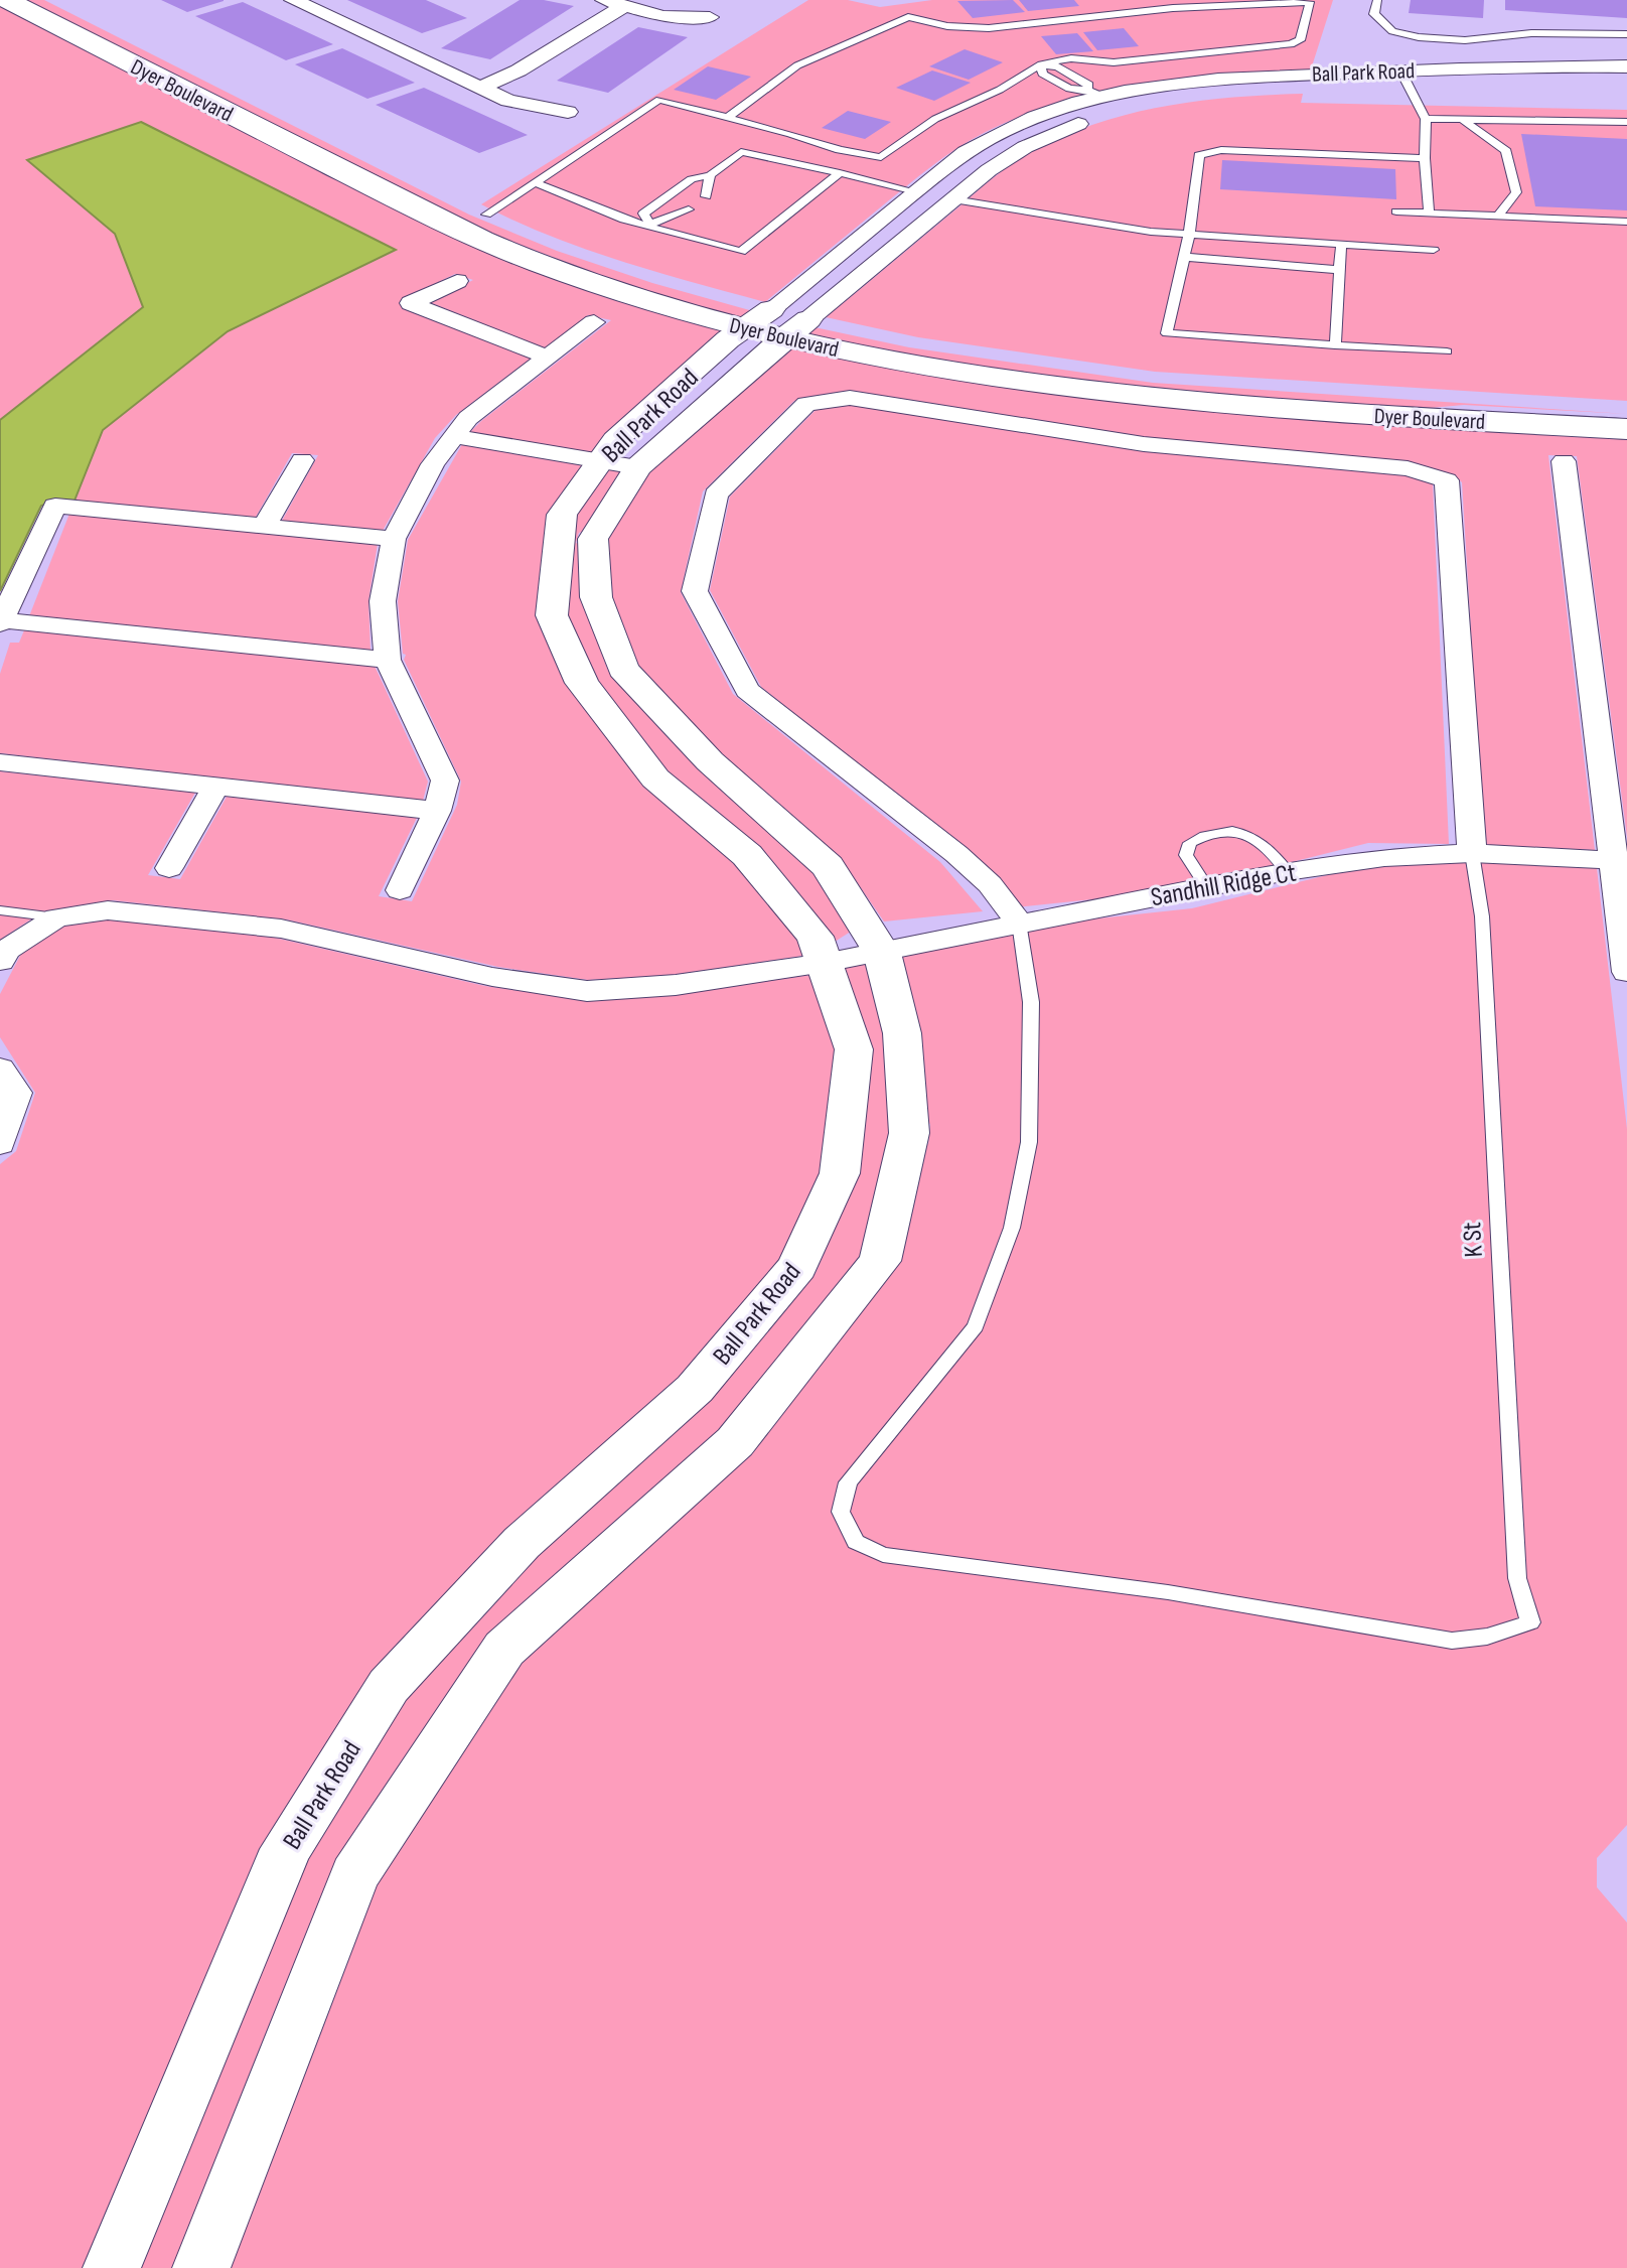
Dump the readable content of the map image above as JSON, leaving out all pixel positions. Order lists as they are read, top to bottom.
{
  "streets": {
    "main road": ["Dyer Boulevard"],
    "street": ["Ball Park Road", "Sandhill Ridge Ct"],
    "lane": ["K St"]
  },
  "crossings": [
    ["Ball Park Road", "Dyer Boulevard"],
    ["Ball Park Road", "Sandhill Ridge Ct"],
    ["Sandhill Ridge Ct", "K St"]
  ]
}
